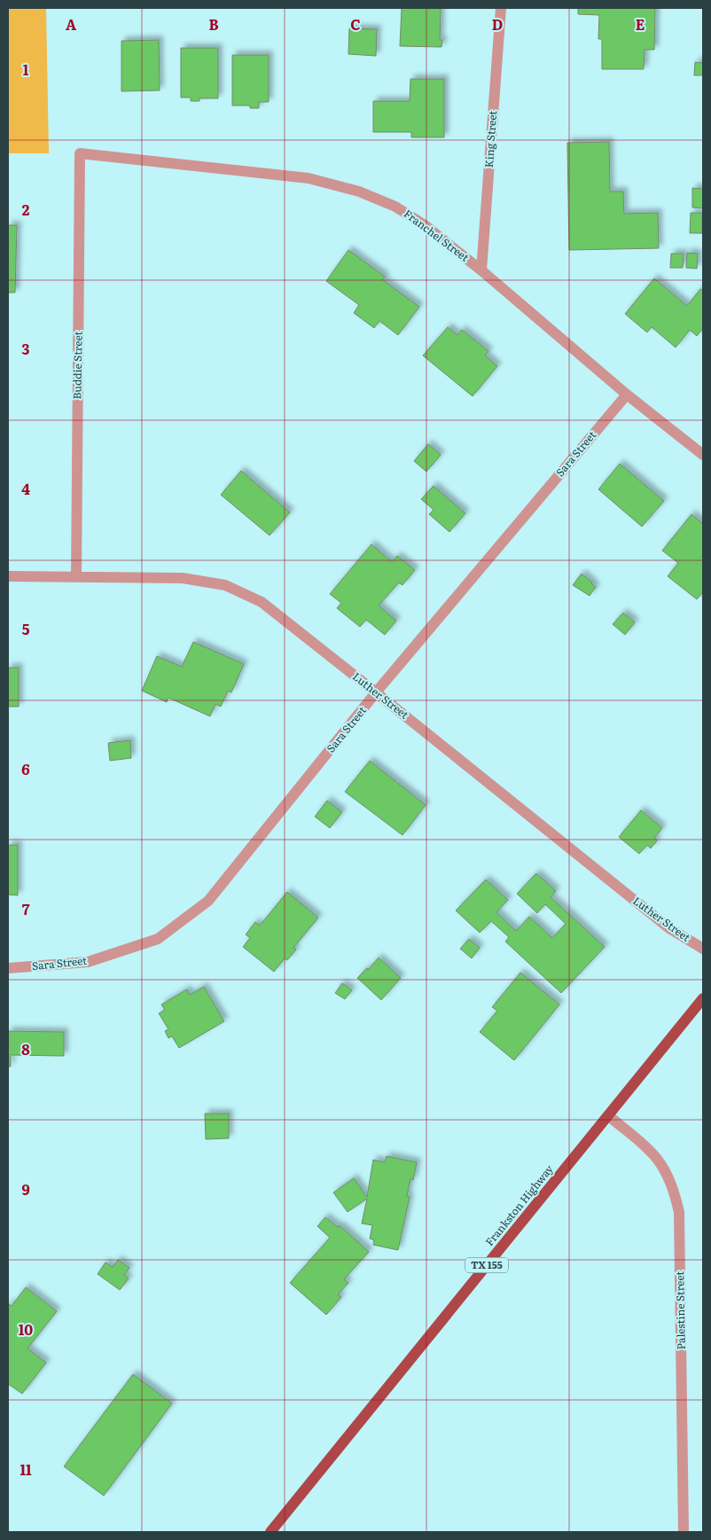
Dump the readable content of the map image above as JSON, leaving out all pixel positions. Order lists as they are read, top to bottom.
{
  "streets": {
    "main road": ["Frankston Highway", "TX 155"],
    "street": [
      "King Street",
      "Franchel Street",
      "Buddie Street",
      "Sara Street",
      "Luther Street",
      "Palestine Street"
    ]
  },
  "crossings": [
    ["King Street", "Franchel Street"],
    ["Franchel Street", "Buddie Street"],
    ["Franchel Street", "Sara Street"],
    ["Buddie Street", "Luther Street"],
    ["Sara Street", "Luther Street"],
    ["Frankston Highway", "Palestine Street"]
  ],
  "grid": {
    "columns": [
      "A",
      "B",
      "C",
      "D",
      "E"
    ],
    "rows": [
      "1",
      "2",
      "3",
      "4",
      "5",
      "6",
      "7",
      "8",
      "9",
      "10",
      "11"
    ]
  }
}
